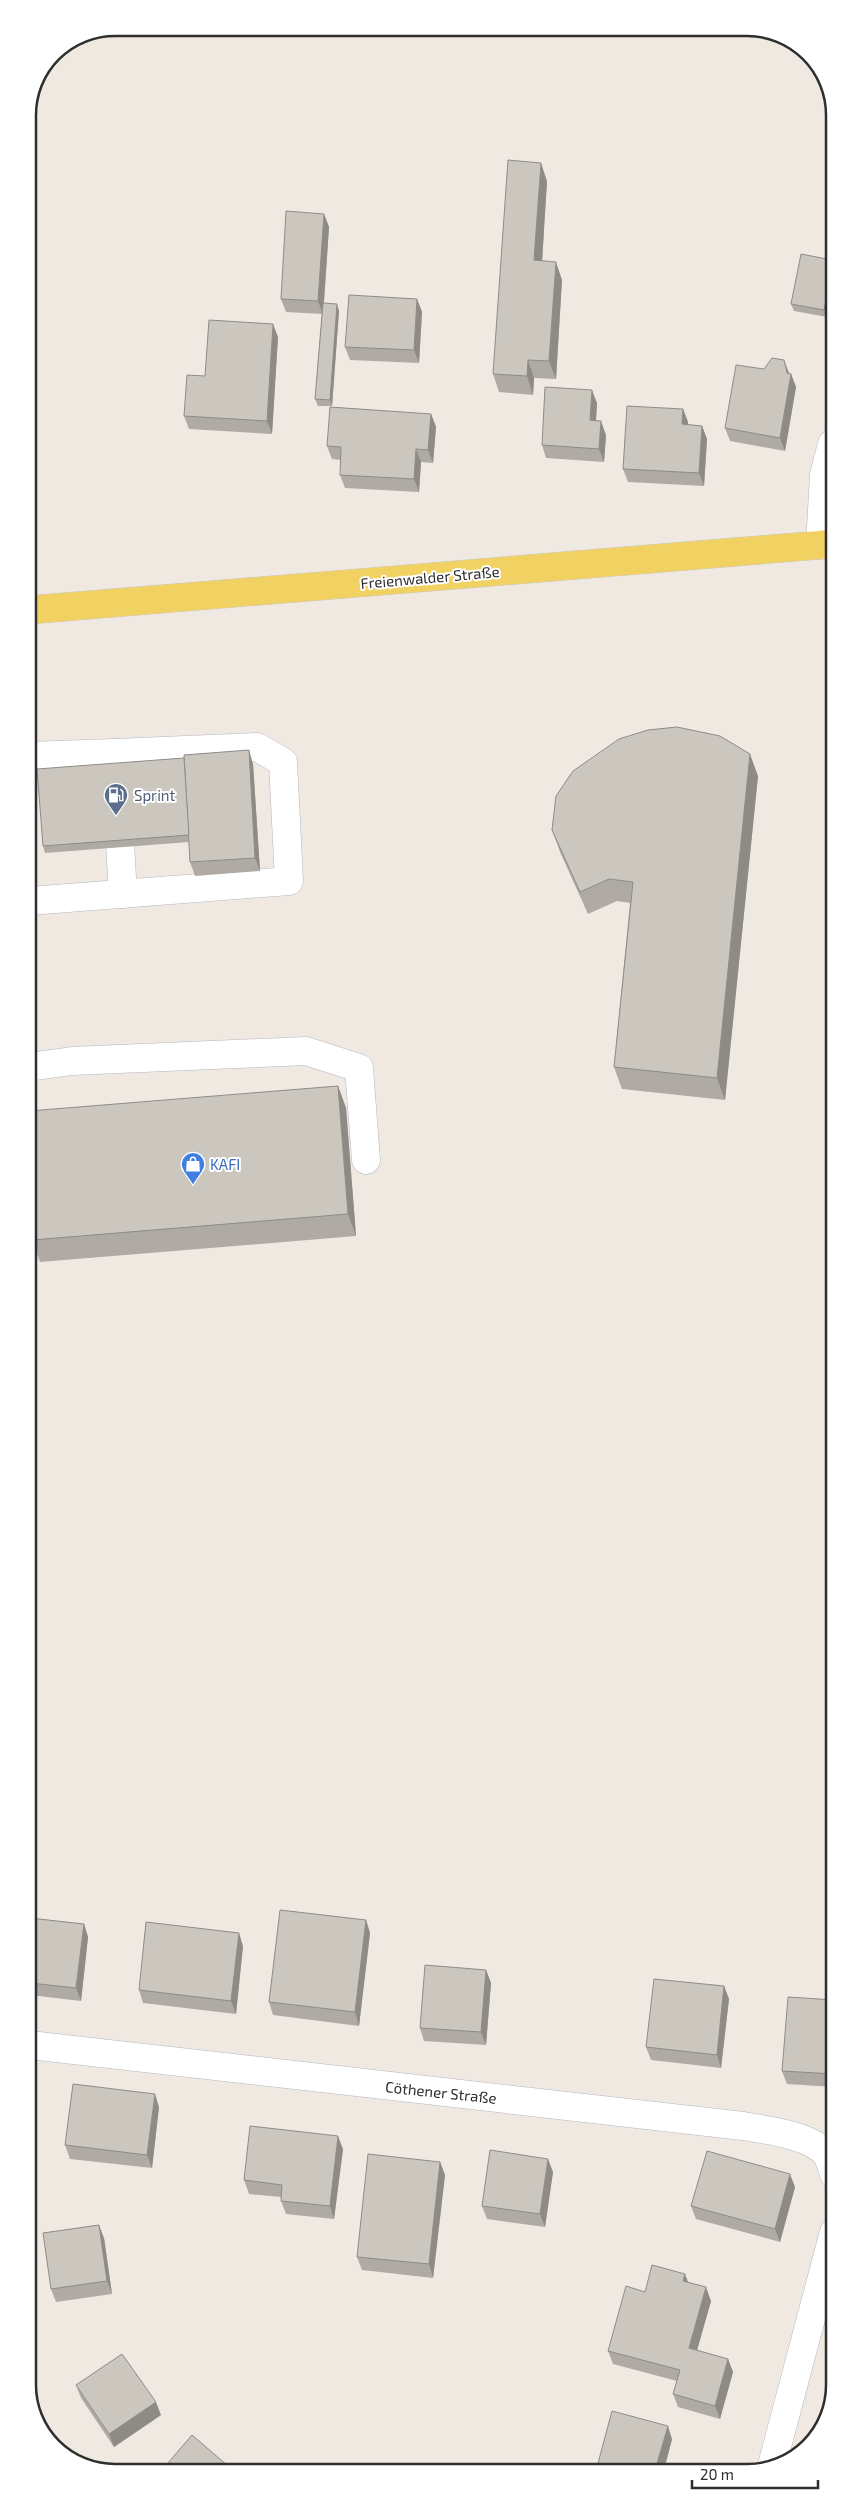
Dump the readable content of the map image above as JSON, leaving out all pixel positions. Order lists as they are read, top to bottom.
{
  "streets": {
    "main road": ["Freienwalder Straße"],
    "street": ["Cöthener Straße"]
  },
  "places": {
    "fuel station": ["Sprint"],
    "shop": ["KAFI"]
  },
  "scale_bar": "20 m"
}
